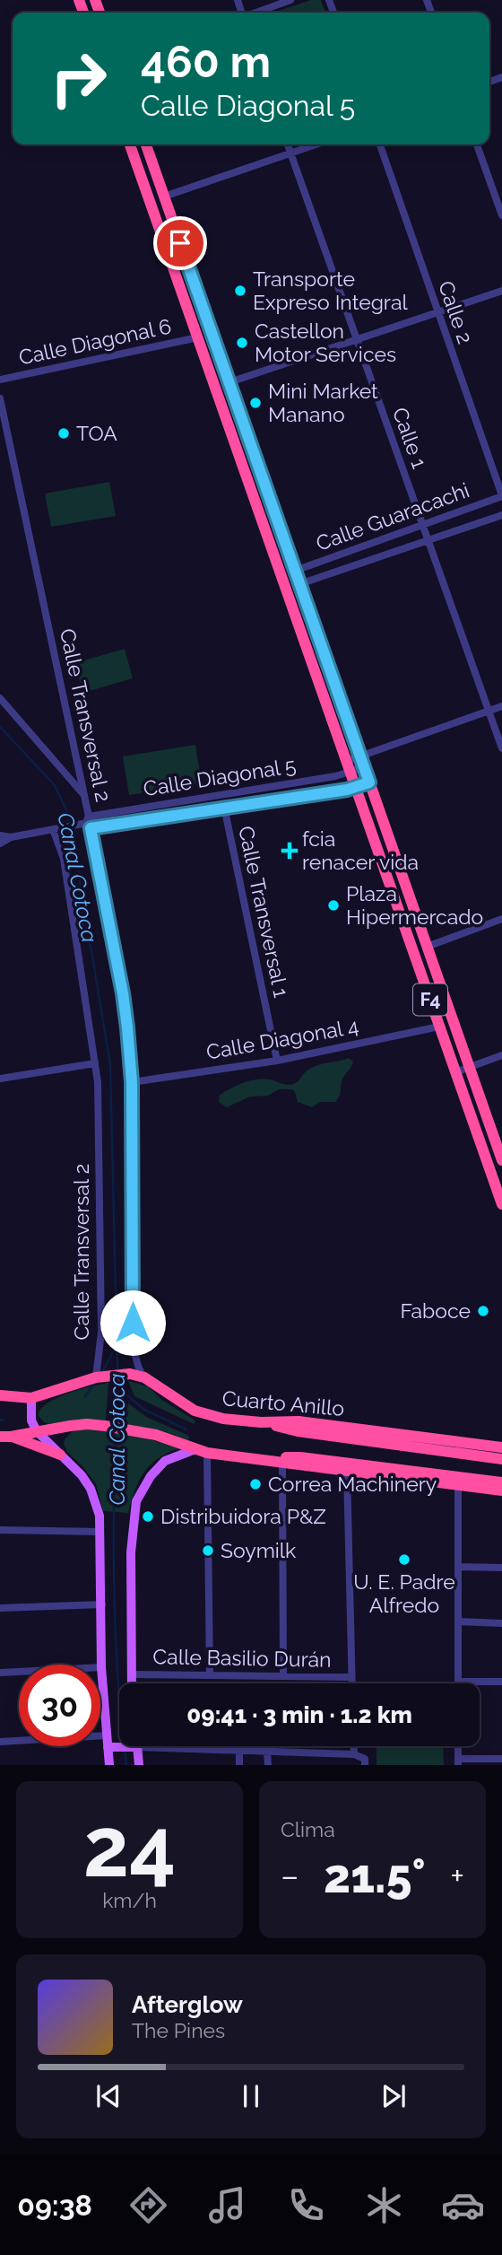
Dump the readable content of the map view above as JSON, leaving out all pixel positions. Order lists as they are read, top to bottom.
{
  "streets": {
    "highway": ["F4", "Cuarto Anillo"],
    "street": [
      "Calle 2",
      "Calle Diagonal 6",
      "Calle 1",
      "Calle Guaracachi",
      "Calle Transversal 2",
      "Calle Diagonal 5",
      "Calle Transversal 1",
      "Calle Diagonal 4",
      "Calle Basilio Durán"
    ]
  },
  "crossings": [
    ["Calle 2", "Calle Guaracachi"],
    ["Calle Diagonal 6", "F4"],
    ["Calle 1", "Calle Guaracachi"],
    ["Calle Guaracachi", "F4"],
    ["Calle Transversal 2", "Calle Diagonal 5"],
    ["Calle Transversal 2", "Calle Diagonal 4"],
    ["Calle Transversal 2", "Cuarto Anillo"],
    ["Calle Diagonal 5", "Calle Transversal 1"],
    ["Calle Diagonal 5", "F4"],
    ["Calle Transversal 1", "Calle Diagonal 4"],
    ["F4", "Calle Diagonal 4"]
  ],
  "water": ["Canal Cotoca"],
  "places": {
    "other": [
      "Transporte Expreso Integral",
      "Castellon Motor Services",
      "Mini Market Manano",
      "TOA",
      "Plaza Hipermercado",
      "Faboce",
      "Correa Machinery",
      "Distribuidora P&Z",
      "Soymilk",
      "U. E. Padre Alfredo"
    ],
    "health": ["fcia renacer vida"]
  },
  "page": {
    "turn": ["460 m", "Calle Diagonal 5"],
    "limit": "30",
    "trip": "09:41 · 3 min · 1.2 km",
    "tile": [
      ["24", "km/h"],
      "Clima"
    ],
    "heat": ["−", "21.5°", "+"],
    "song": ["Afterglow", "The Pines"],
    "tabs": "09:38"
  }
}
